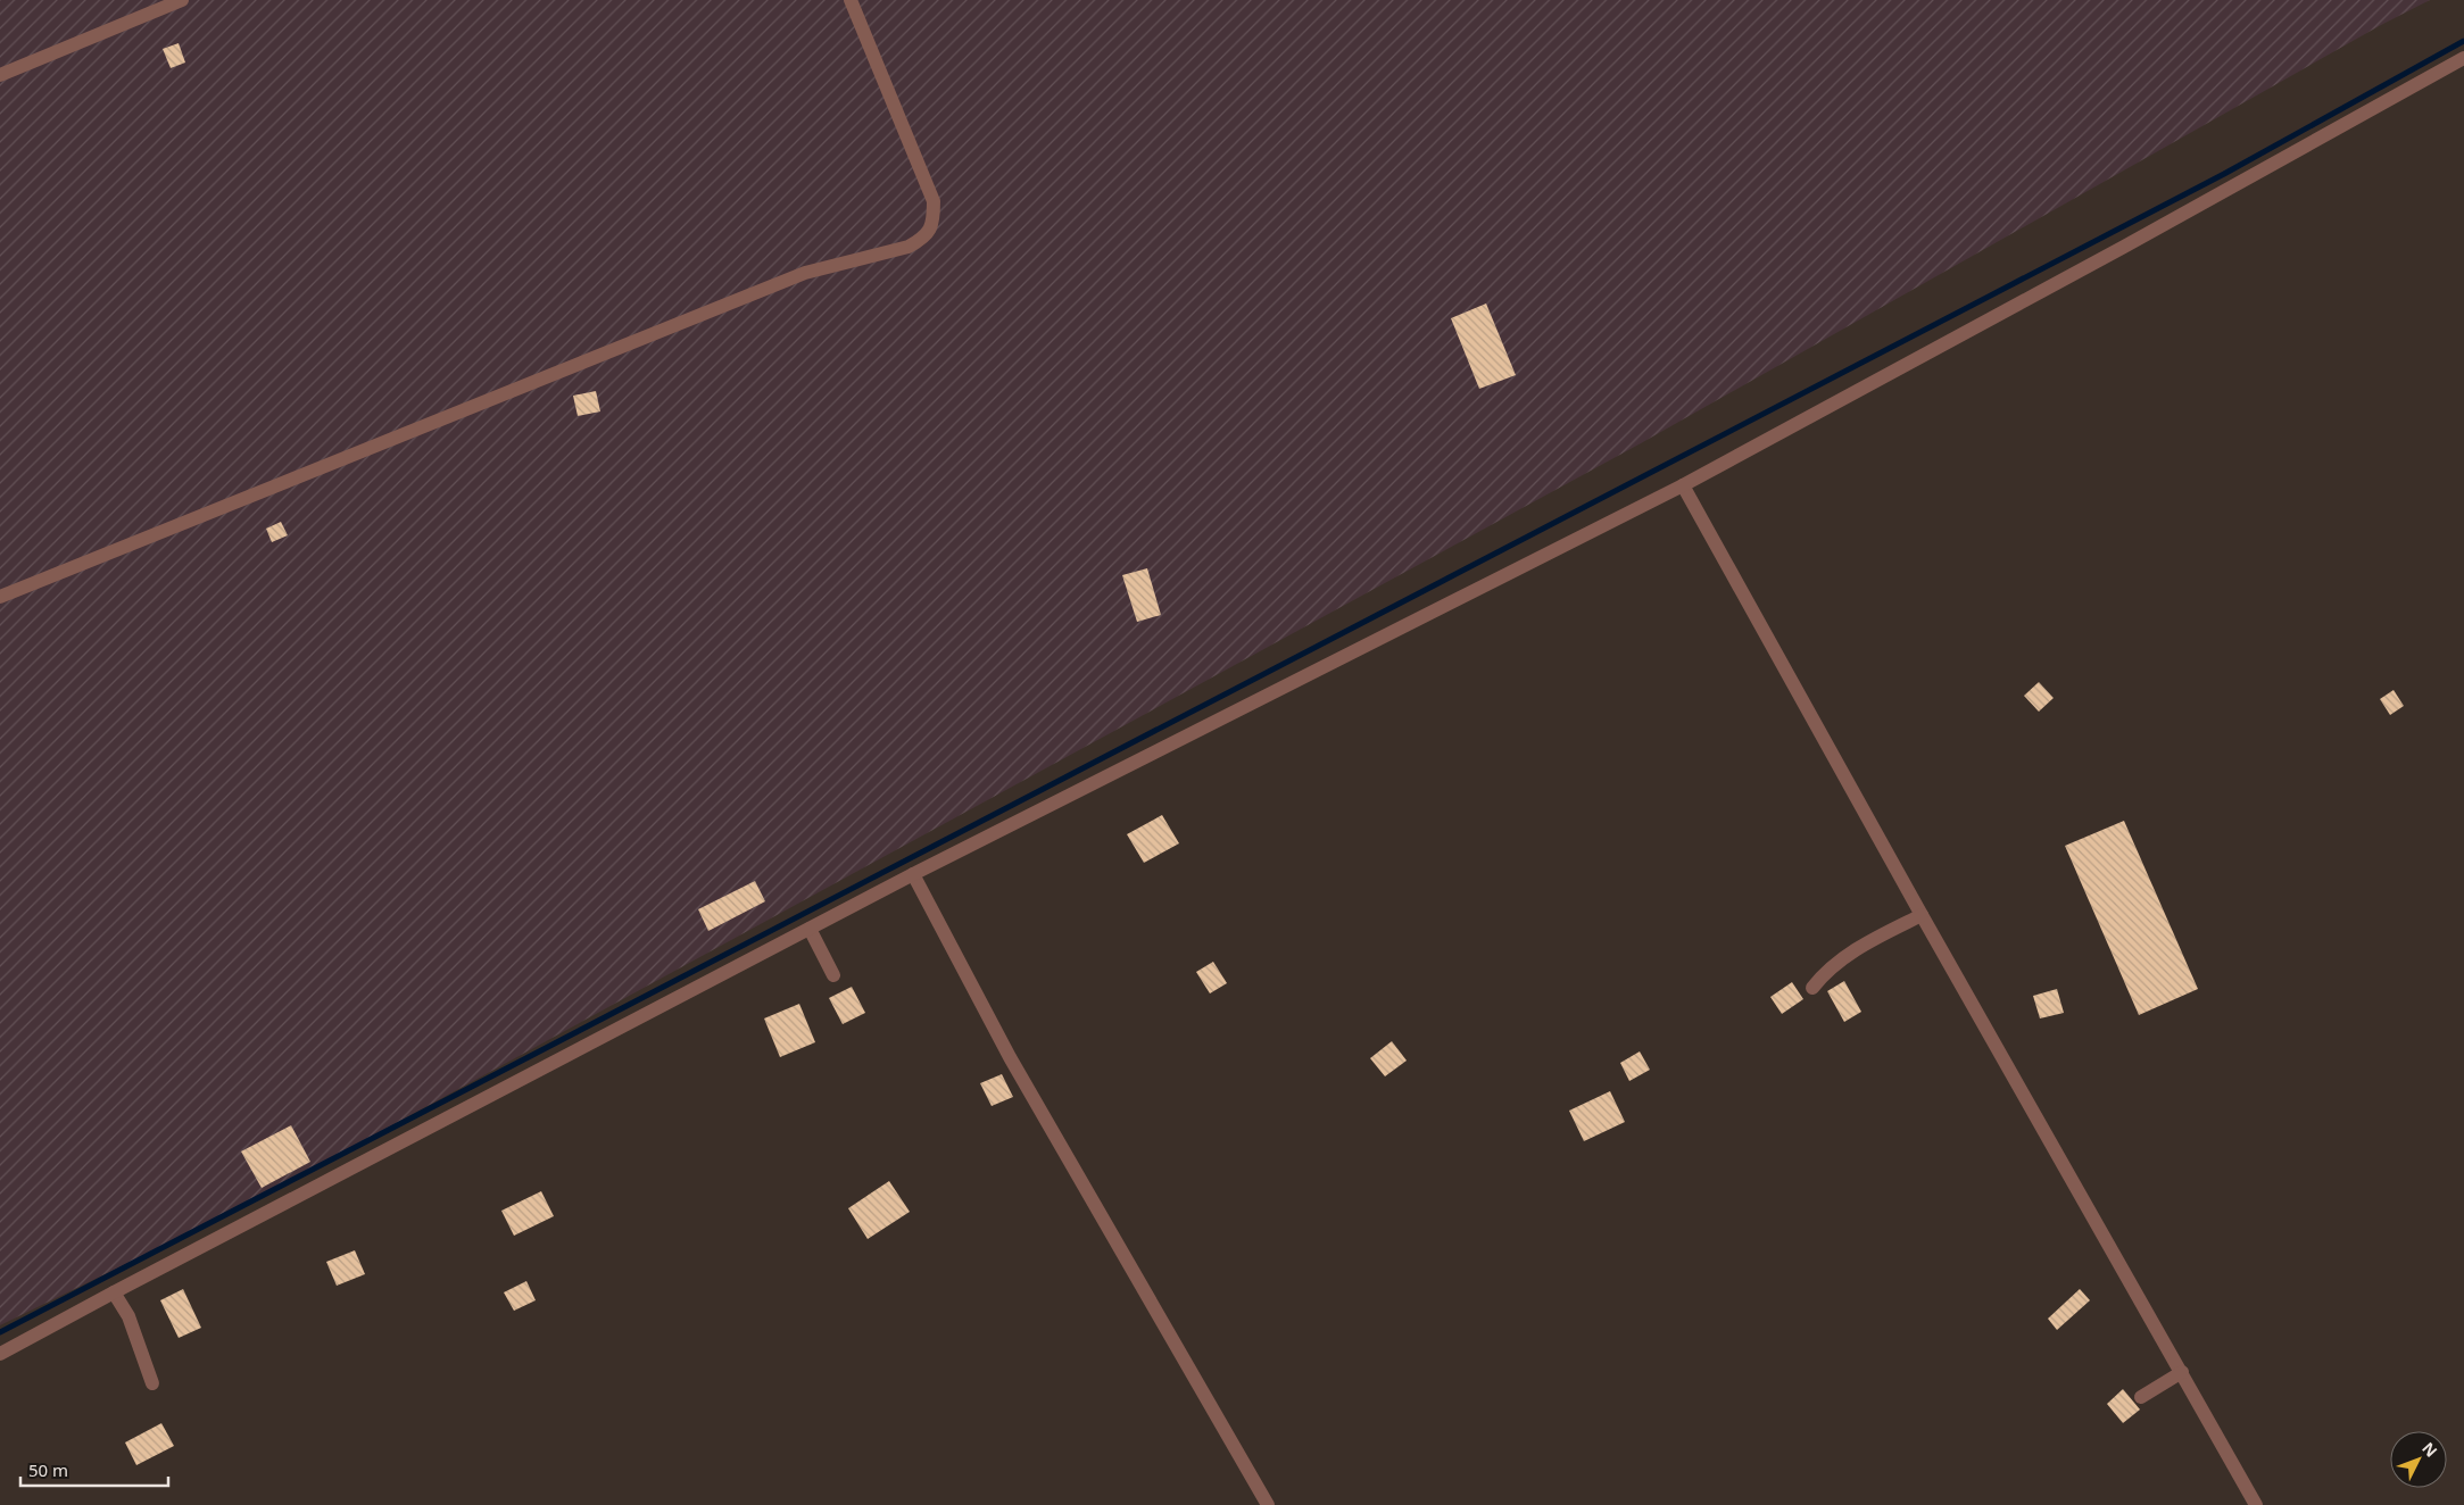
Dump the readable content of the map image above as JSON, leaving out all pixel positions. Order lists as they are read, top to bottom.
{
  "scale_bar": "50 m",
  "north": "top right"
}
